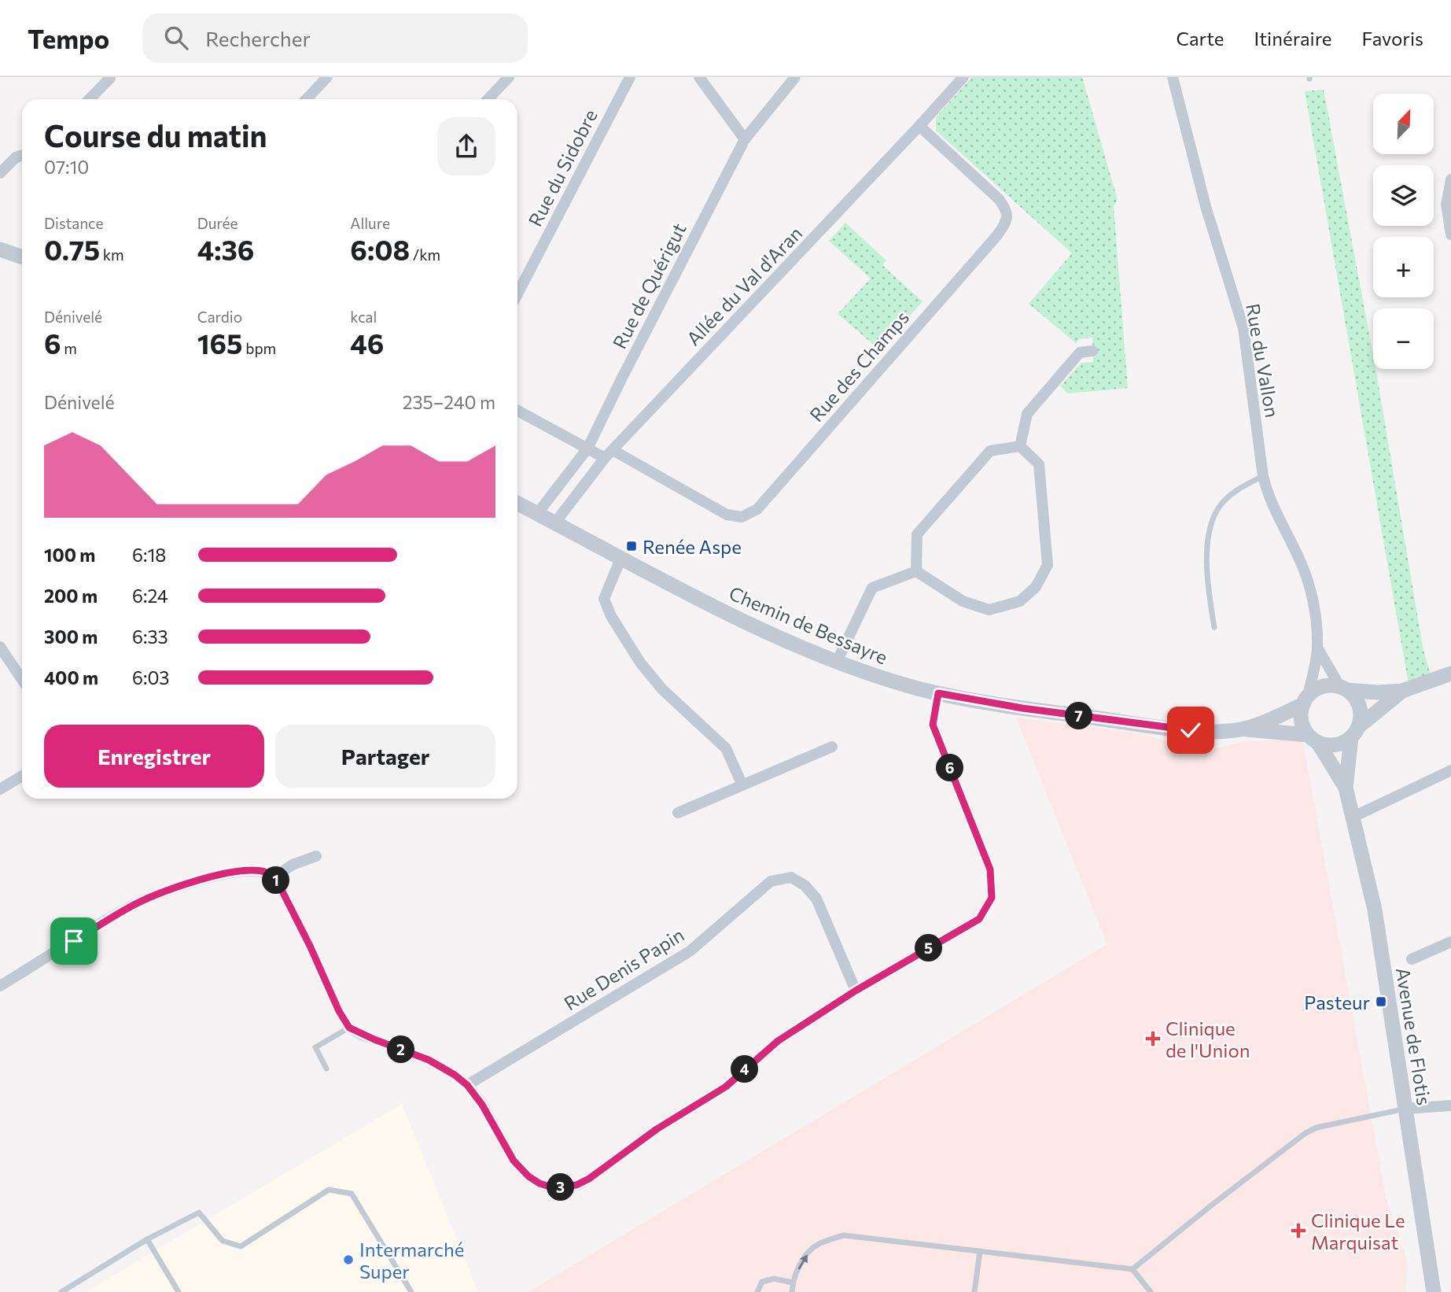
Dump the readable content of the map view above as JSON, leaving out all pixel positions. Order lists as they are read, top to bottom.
{
  "streets": {
    "street": [
      "Rue du Sidobre",
      "Rue de Quérigut",
      "Allée du Val d'Aran",
      "Rue du Vallon",
      "Rue des Champs",
      "Chemin de Bessayre",
      "Rue Denis Papin",
      "Avenue de Flotis"
    ]
  },
  "crossings": [
    ["Rue de Quérigut", "Chemin de Bessayre"],
    ["Allée du Val d'Aran", "Rue des Champs"],
    ["Allée du Val d'Aran", "Chemin de Bessayre"],
    ["Rue du Vallon", "Chemin de Bessayre"],
    ["Rue du Vallon", "Avenue de Flotis"],
    ["Chemin de Bessayre", "Avenue de Flotis"]
  ],
  "places": {
    "transit": ["Renée Aspe", "Pasteur"],
    "health": ["Clinique de l'Union", "Clinique Le Marquisat"],
    "other": ["Intermarché Super"]
  },
  "north": "top right",
  "page": {
    "header": "Tempo",
    "search": "Rechercher",
    "nav": ["Carte", "Itinéraire", "Favoris"],
    "map_buttons": ["+", "−"],
    "heading": ["Course du matin", "07:10"],
    "stats": [
      ["Distance", "0.75 km"],
      ["Durée", "4:36"],
      ["Allure", "6:08 /km"],
      ["Dénivelé", "6 m"],
      ["Cardio", "165 bpm"],
      ["kcal", "46"]
    ],
    "chart": ["Dénivelé", "235–240 m"],
    "list": [
      {
        "name": "100 m",
        "note": "6:18"
      },
      {
        "name": "200 m",
        "note": "6:24"
      },
      {
        "name": "300 m",
        "note": "6:33"
      },
      {
        "name": "400 m",
        "note": "6:03"
      }
    ],
    "pins": [
      "7",
      "6",
      "1",
      "5",
      "2",
      "4",
      "3"
    ],
    "buttons": ["Enregistrer", "Partager"]
  }
}
